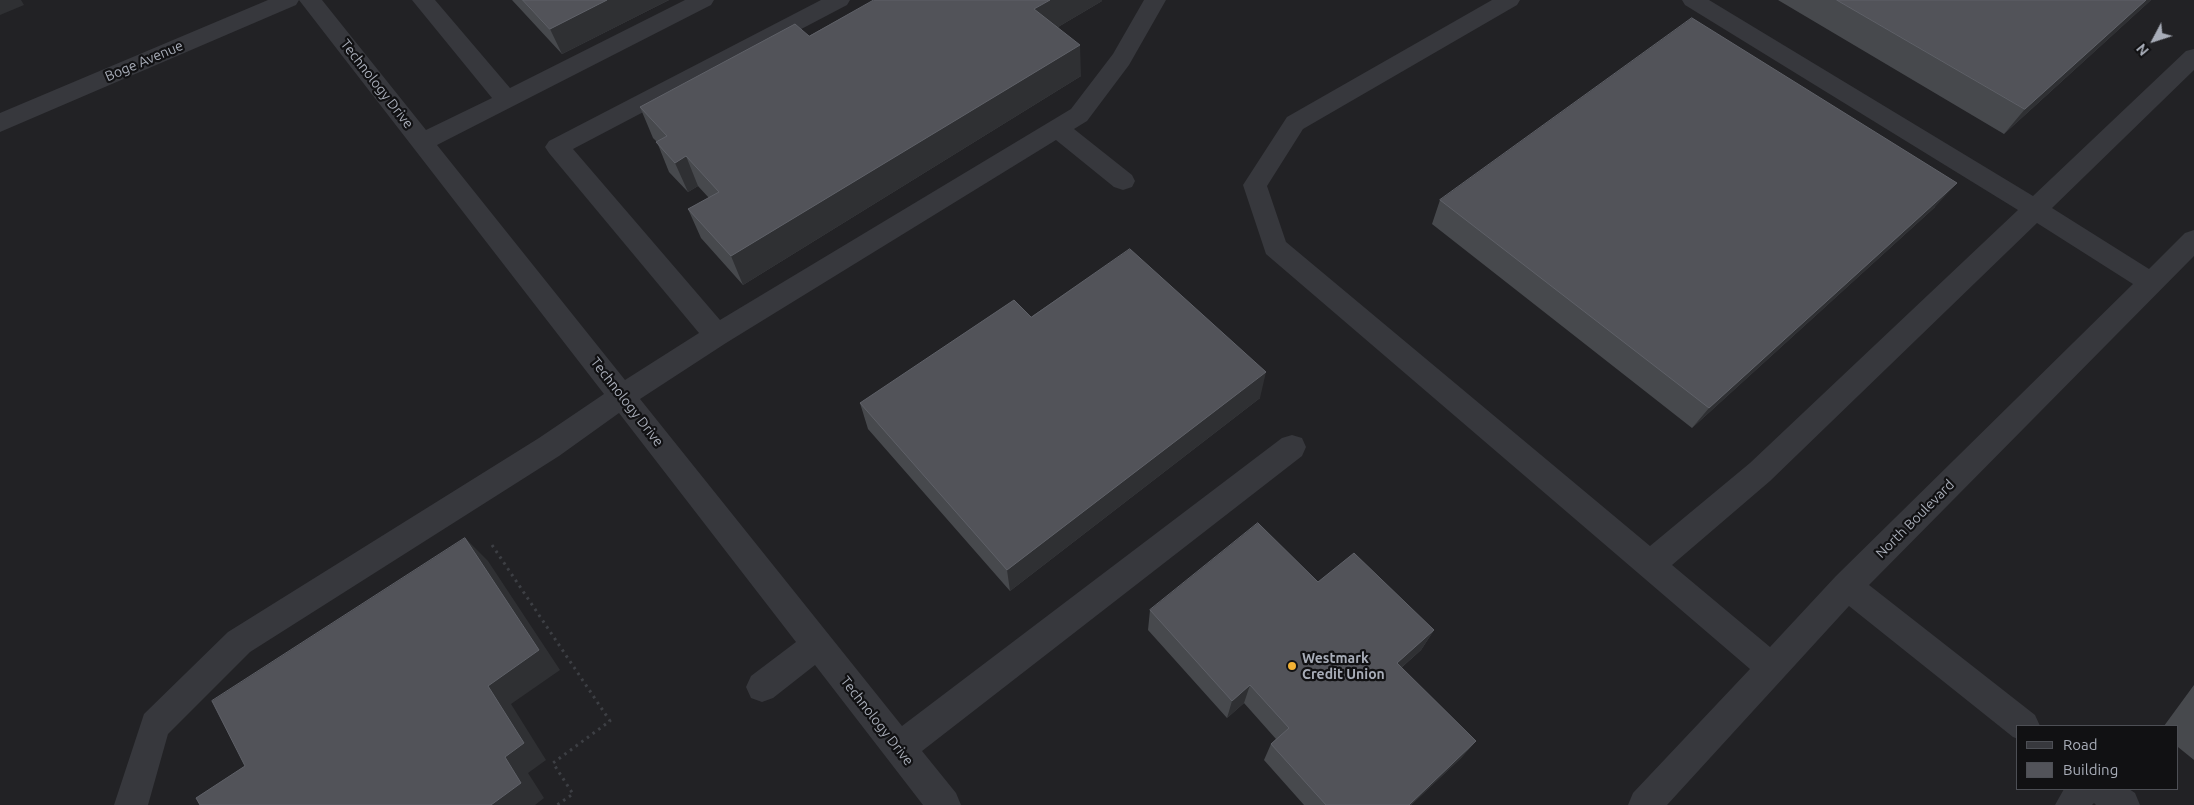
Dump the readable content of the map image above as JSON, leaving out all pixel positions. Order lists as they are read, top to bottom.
{
  "streets": {
    "street": ["Boge Avenue", "Technology Drive", "North Boulevard"]
  },
  "places": ["Westmark Credit Union"],
  "legend": ["Road", "Building"],
  "north": "bottom left"
}
